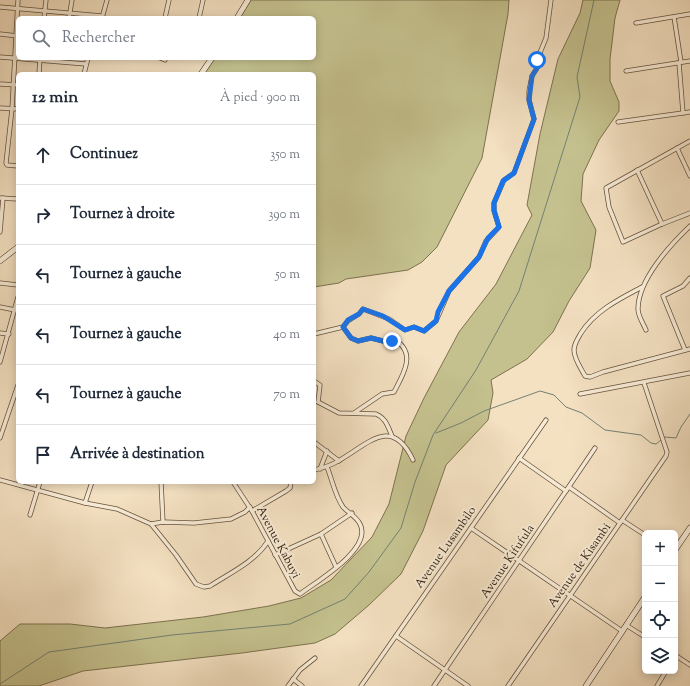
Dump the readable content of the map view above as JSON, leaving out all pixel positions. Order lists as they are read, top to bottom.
{
  "streets": {
    "street": [
      "Avenue Kabuyi",
      "Avenue Lusambilo",
      "Avenue Kifufula",
      "Avenue de Kisambi"
    ]
  },
  "page": {
    "search": "Rechercher",
    "heading": ["12 min", "À pied · 900 m"],
    "list": [
      ["Continuez", "350 m"],
      ["Tournez à droite", "390 m"],
      ["Tournez à gauche", "50 m"],
      ["Tournez à gauche", "40 m"],
      ["Tournez à gauche", "70 m"],
      "Arrivée à destination"
    ],
    "map_buttons": ["+", "−"]
  }
}
